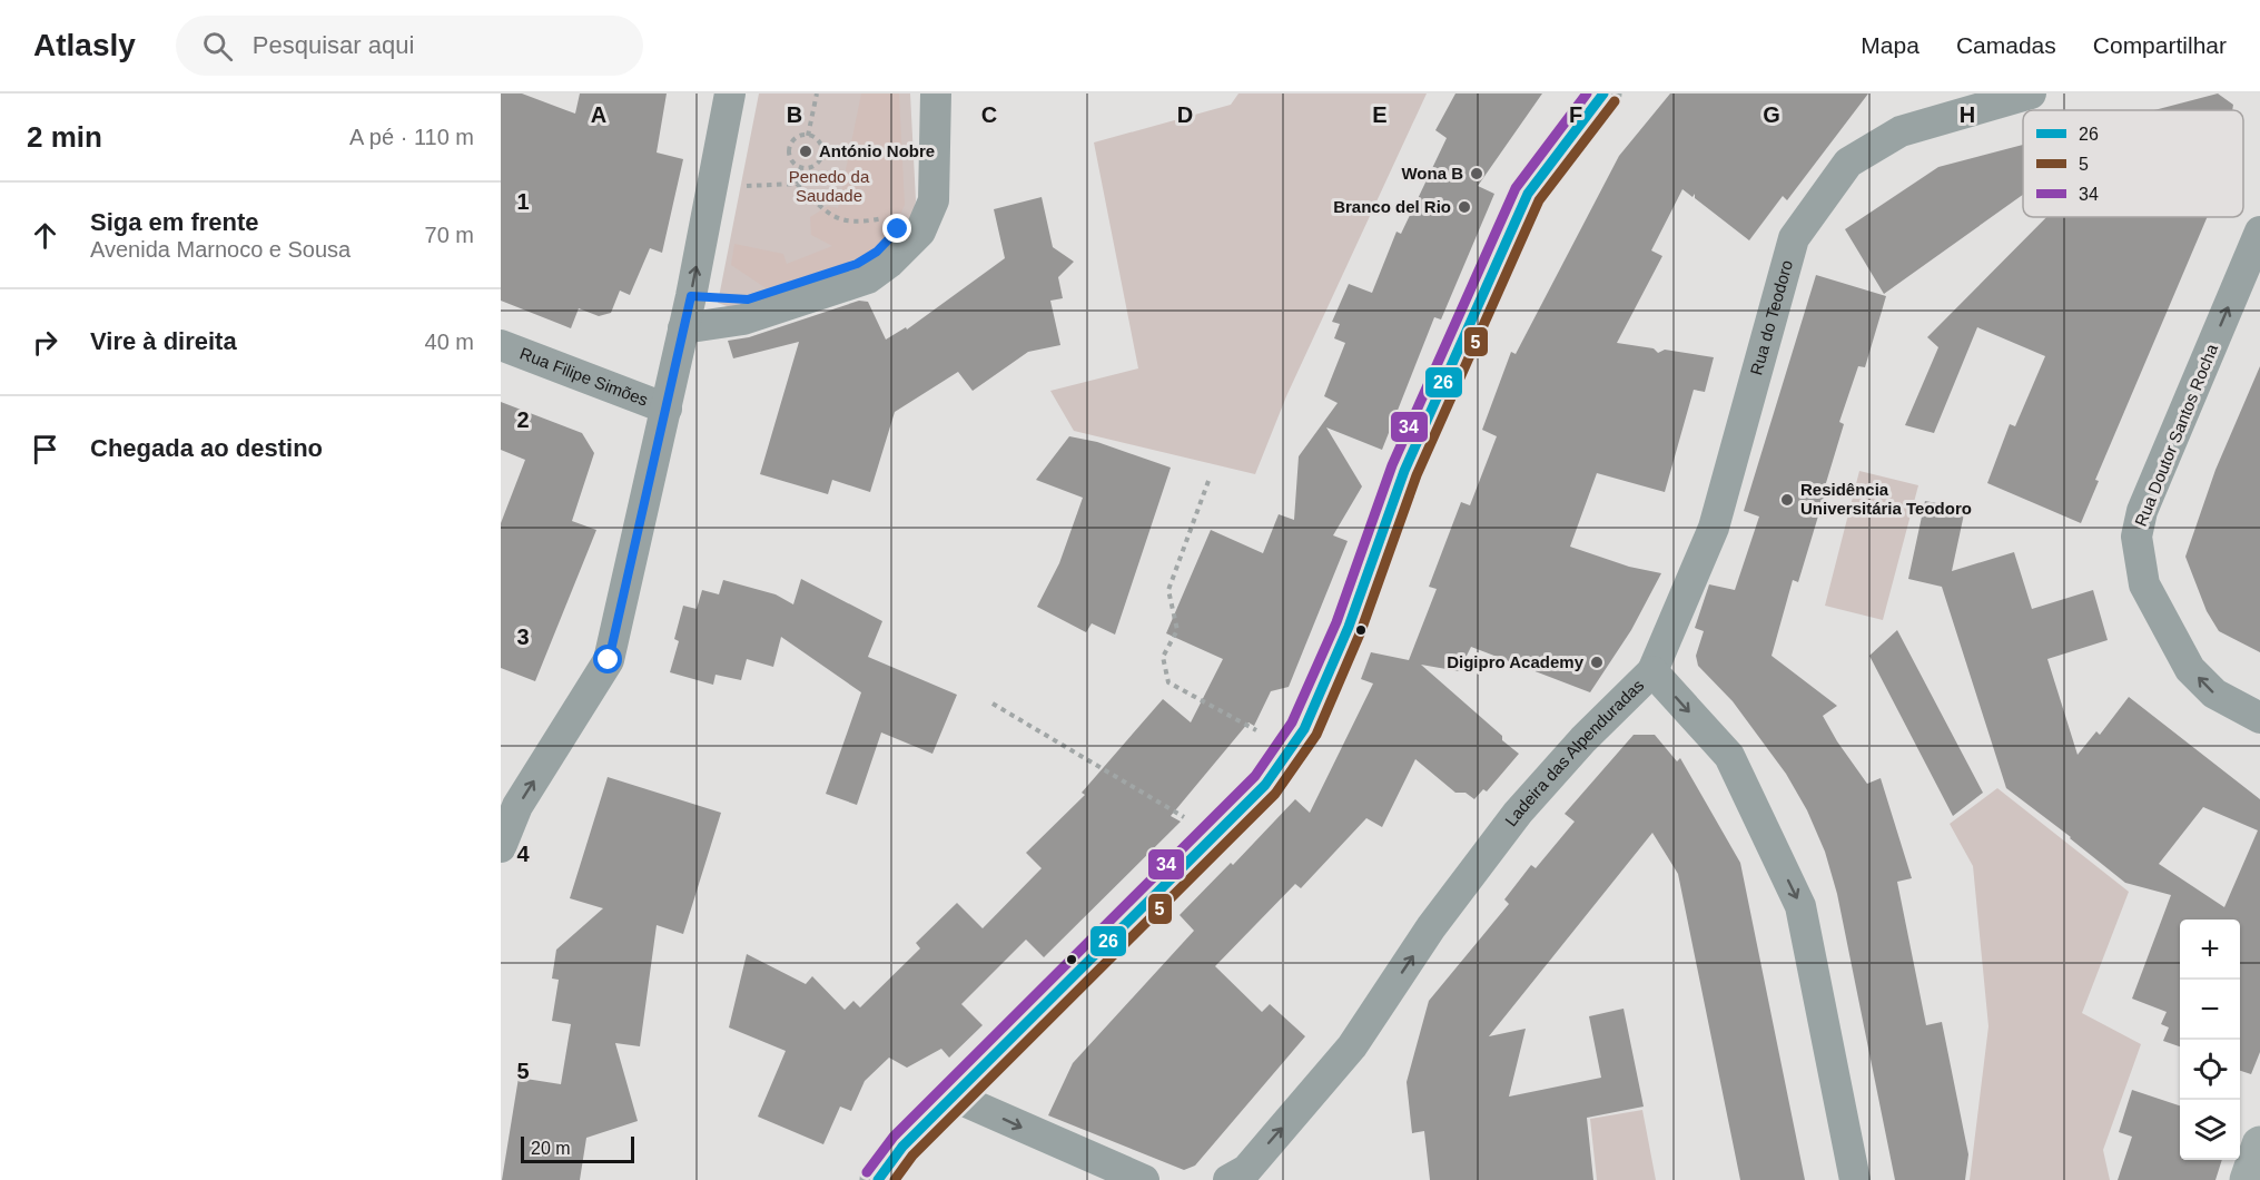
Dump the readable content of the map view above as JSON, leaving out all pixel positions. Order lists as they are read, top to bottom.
{
  "streets": {
    "street": [
      "Rua do Teodoro",
      "Rua Filipe Simões",
      "Rua Doutor Santos Rocha",
      "Ladeira das Alpenduradas"
    ]
  },
  "crossings": [
    ["Rua do Teodoro", "Ladeira das Alpenduradas"]
  ],
  "one_way": ["Rua Doutor Santos Rocha"],
  "parks": ["Penedo da Saudade"],
  "places": [
    "António Nobre",
    "Wona B",
    "Branco del Rio",
    "Residência Universitária Teodoro",
    "Digipro Academy"
  ],
  "lines": ["transit line 26", "transit line 34", "transit line 5"],
  "legend": ["26", "5", "34"],
  "scale_bar": "20 m",
  "page": {
    "header": "Atlasly",
    "search": "Pesquisar aqui",
    "nav": ["Mapa", "Camadas", "Compartilhar"],
    "heading": ["2 min", "A pé · 110 m"],
    "list": [
      ["Siga em frente", "Avenida Marnoco e Sousa", "70 m"],
      ["Vire à direita", "40 m"],
      "Chegada ao destino"
    ],
    "map_buttons": ["+", "−"],
    "scale": "20 m"
  },
  "grid": {
    "columns": [
      "A",
      "B",
      "C",
      "D",
      "E",
      "F",
      "G",
      "H"
    ],
    "rows": [
      "1",
      "2",
      "3",
      "4",
      "5"
    ]
  }
}
